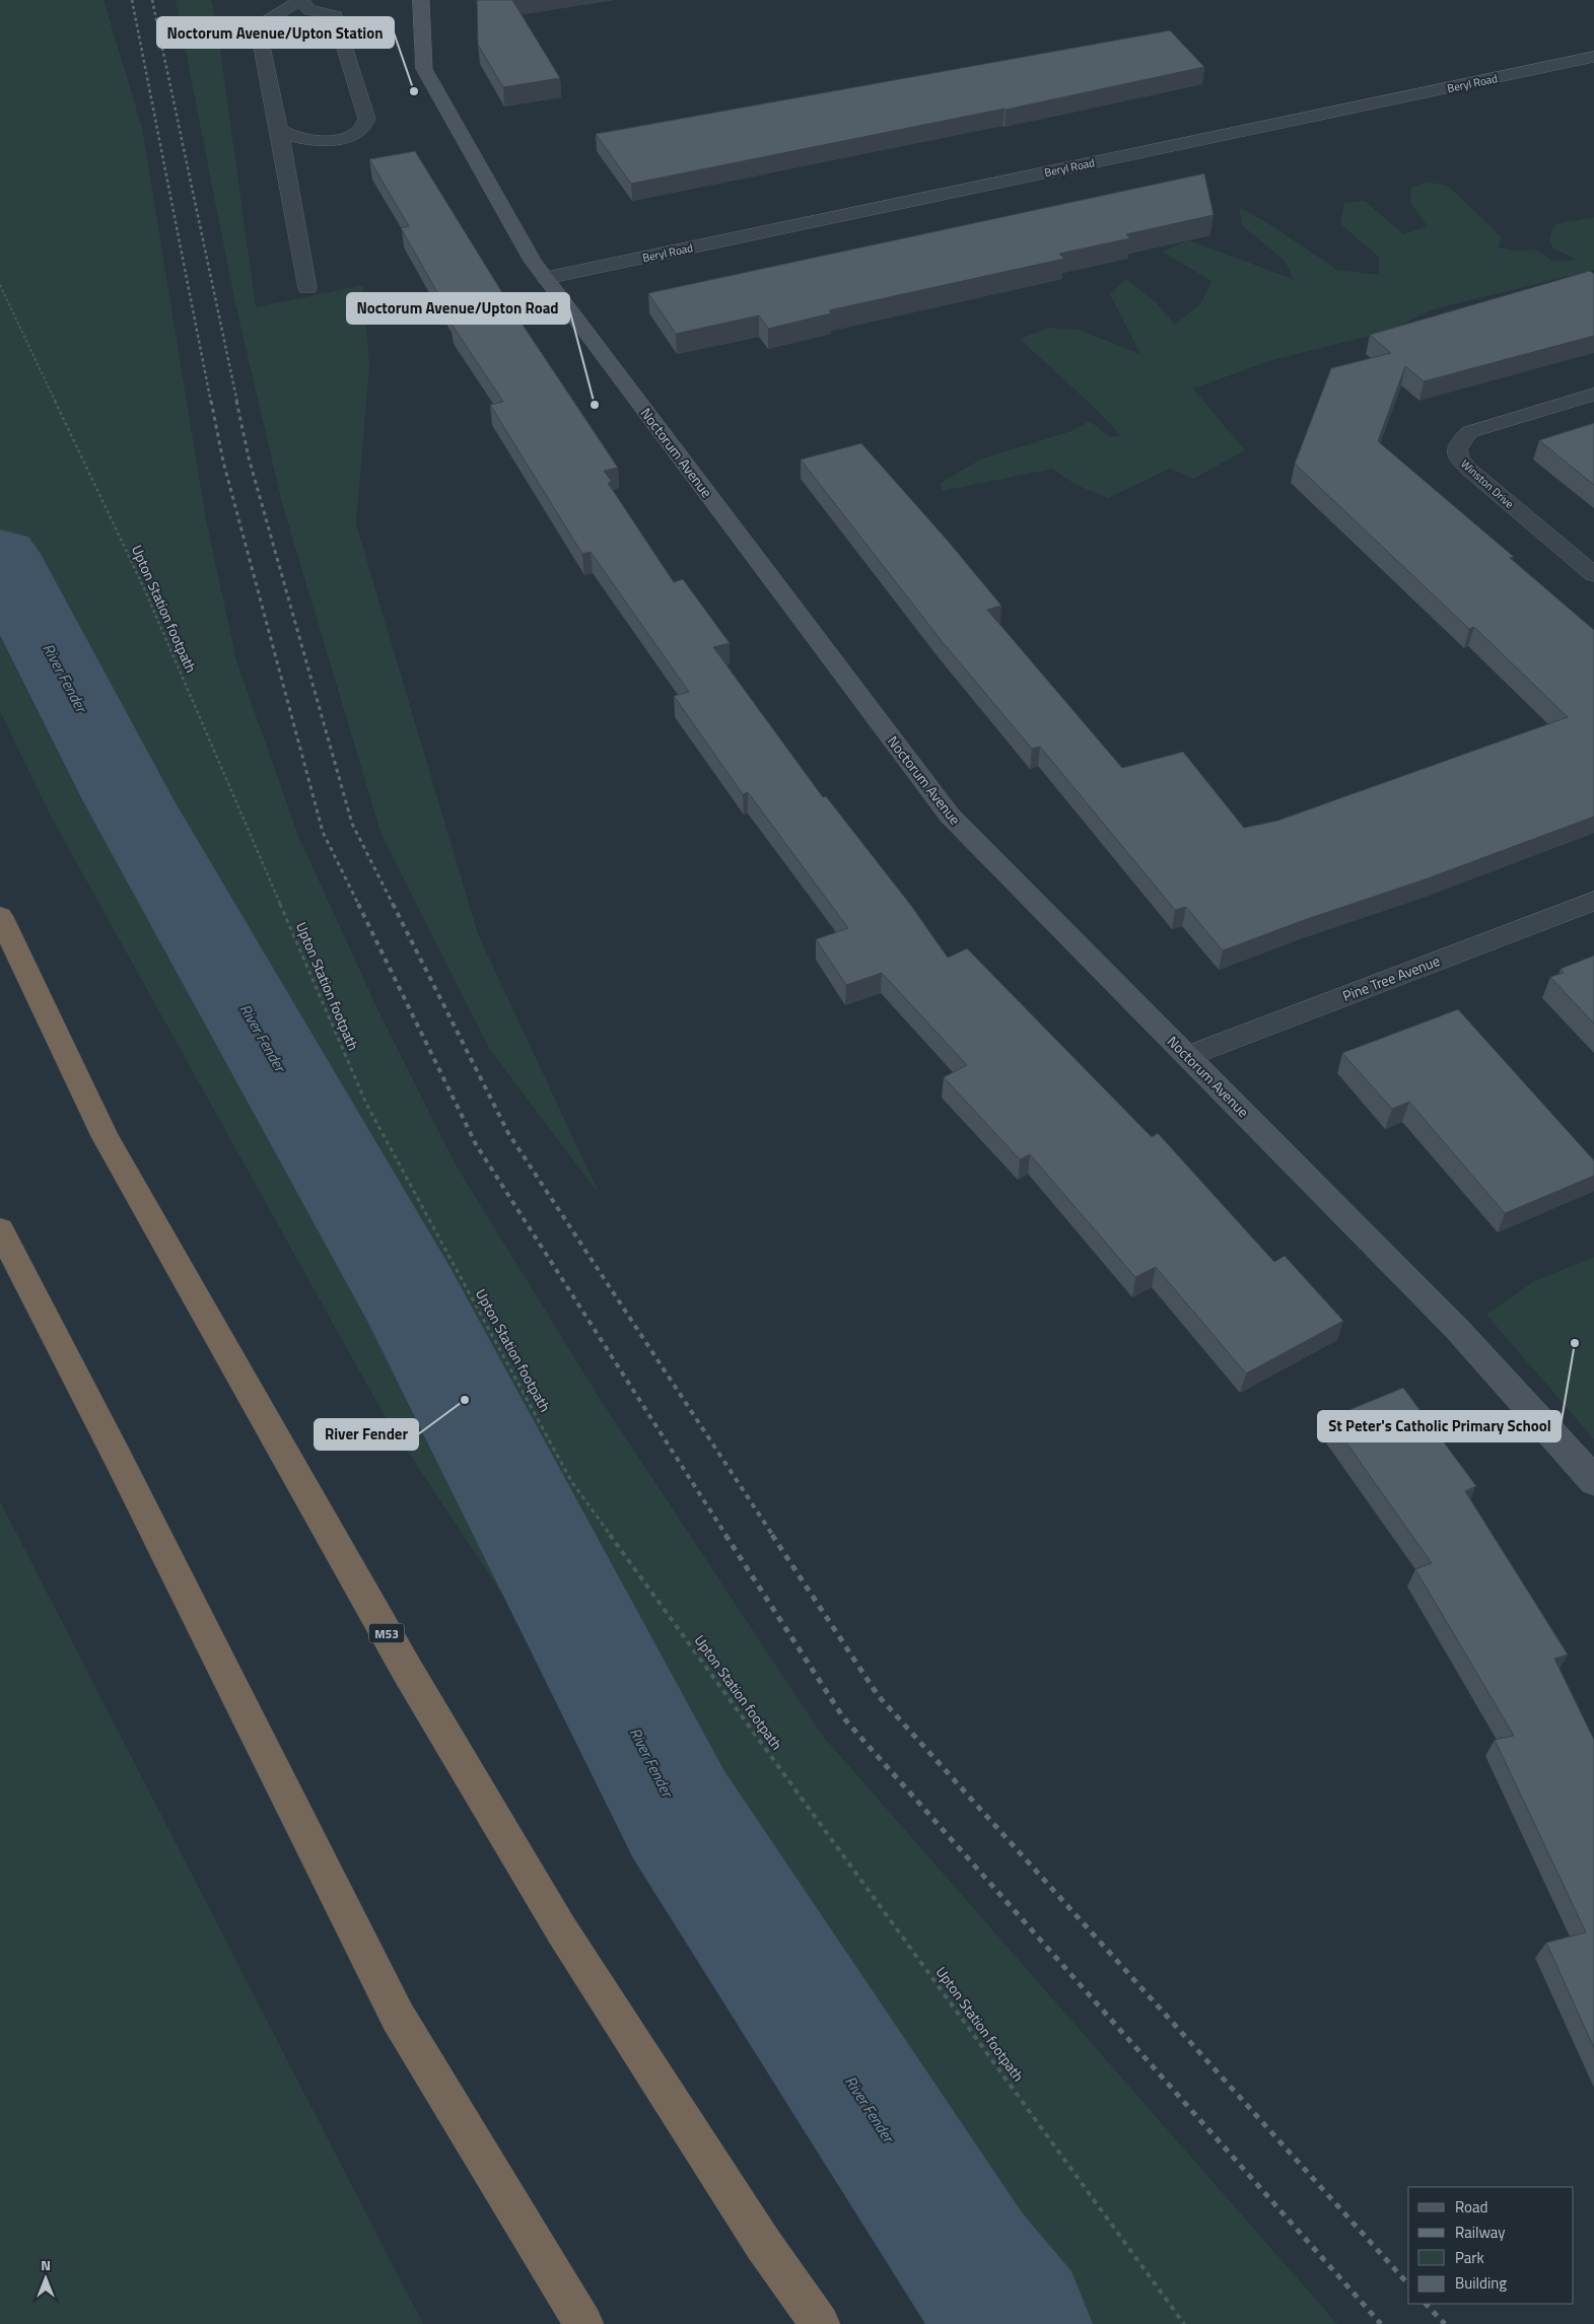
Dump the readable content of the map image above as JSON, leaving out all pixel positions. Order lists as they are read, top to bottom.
{
  "streets": {
    "highway": ["M53"],
    "street": [
      "Beryl Road",
      "Noctorum Avenue",
      "Winston Drive",
      "Pine Tree Avenue"
    ],
    "path": ["Upton Station footpath"]
  },
  "crossings": [
    ["Beryl Road", "Noctorum Avenue"],
    ["Noctorum Avenue", "Pine Tree Avenue"]
  ],
  "water": ["River Fender"],
  "places": [
    "Noctorum Avenue/Upton Station",
    "Noctorum Avenue/Upton Road",
    "St Peter's Catholic Primary School",
    "River Fender"
  ],
  "legend": [
    "Road",
    "Railway",
    "Park",
    "Building"
  ],
  "north": "top"
}
